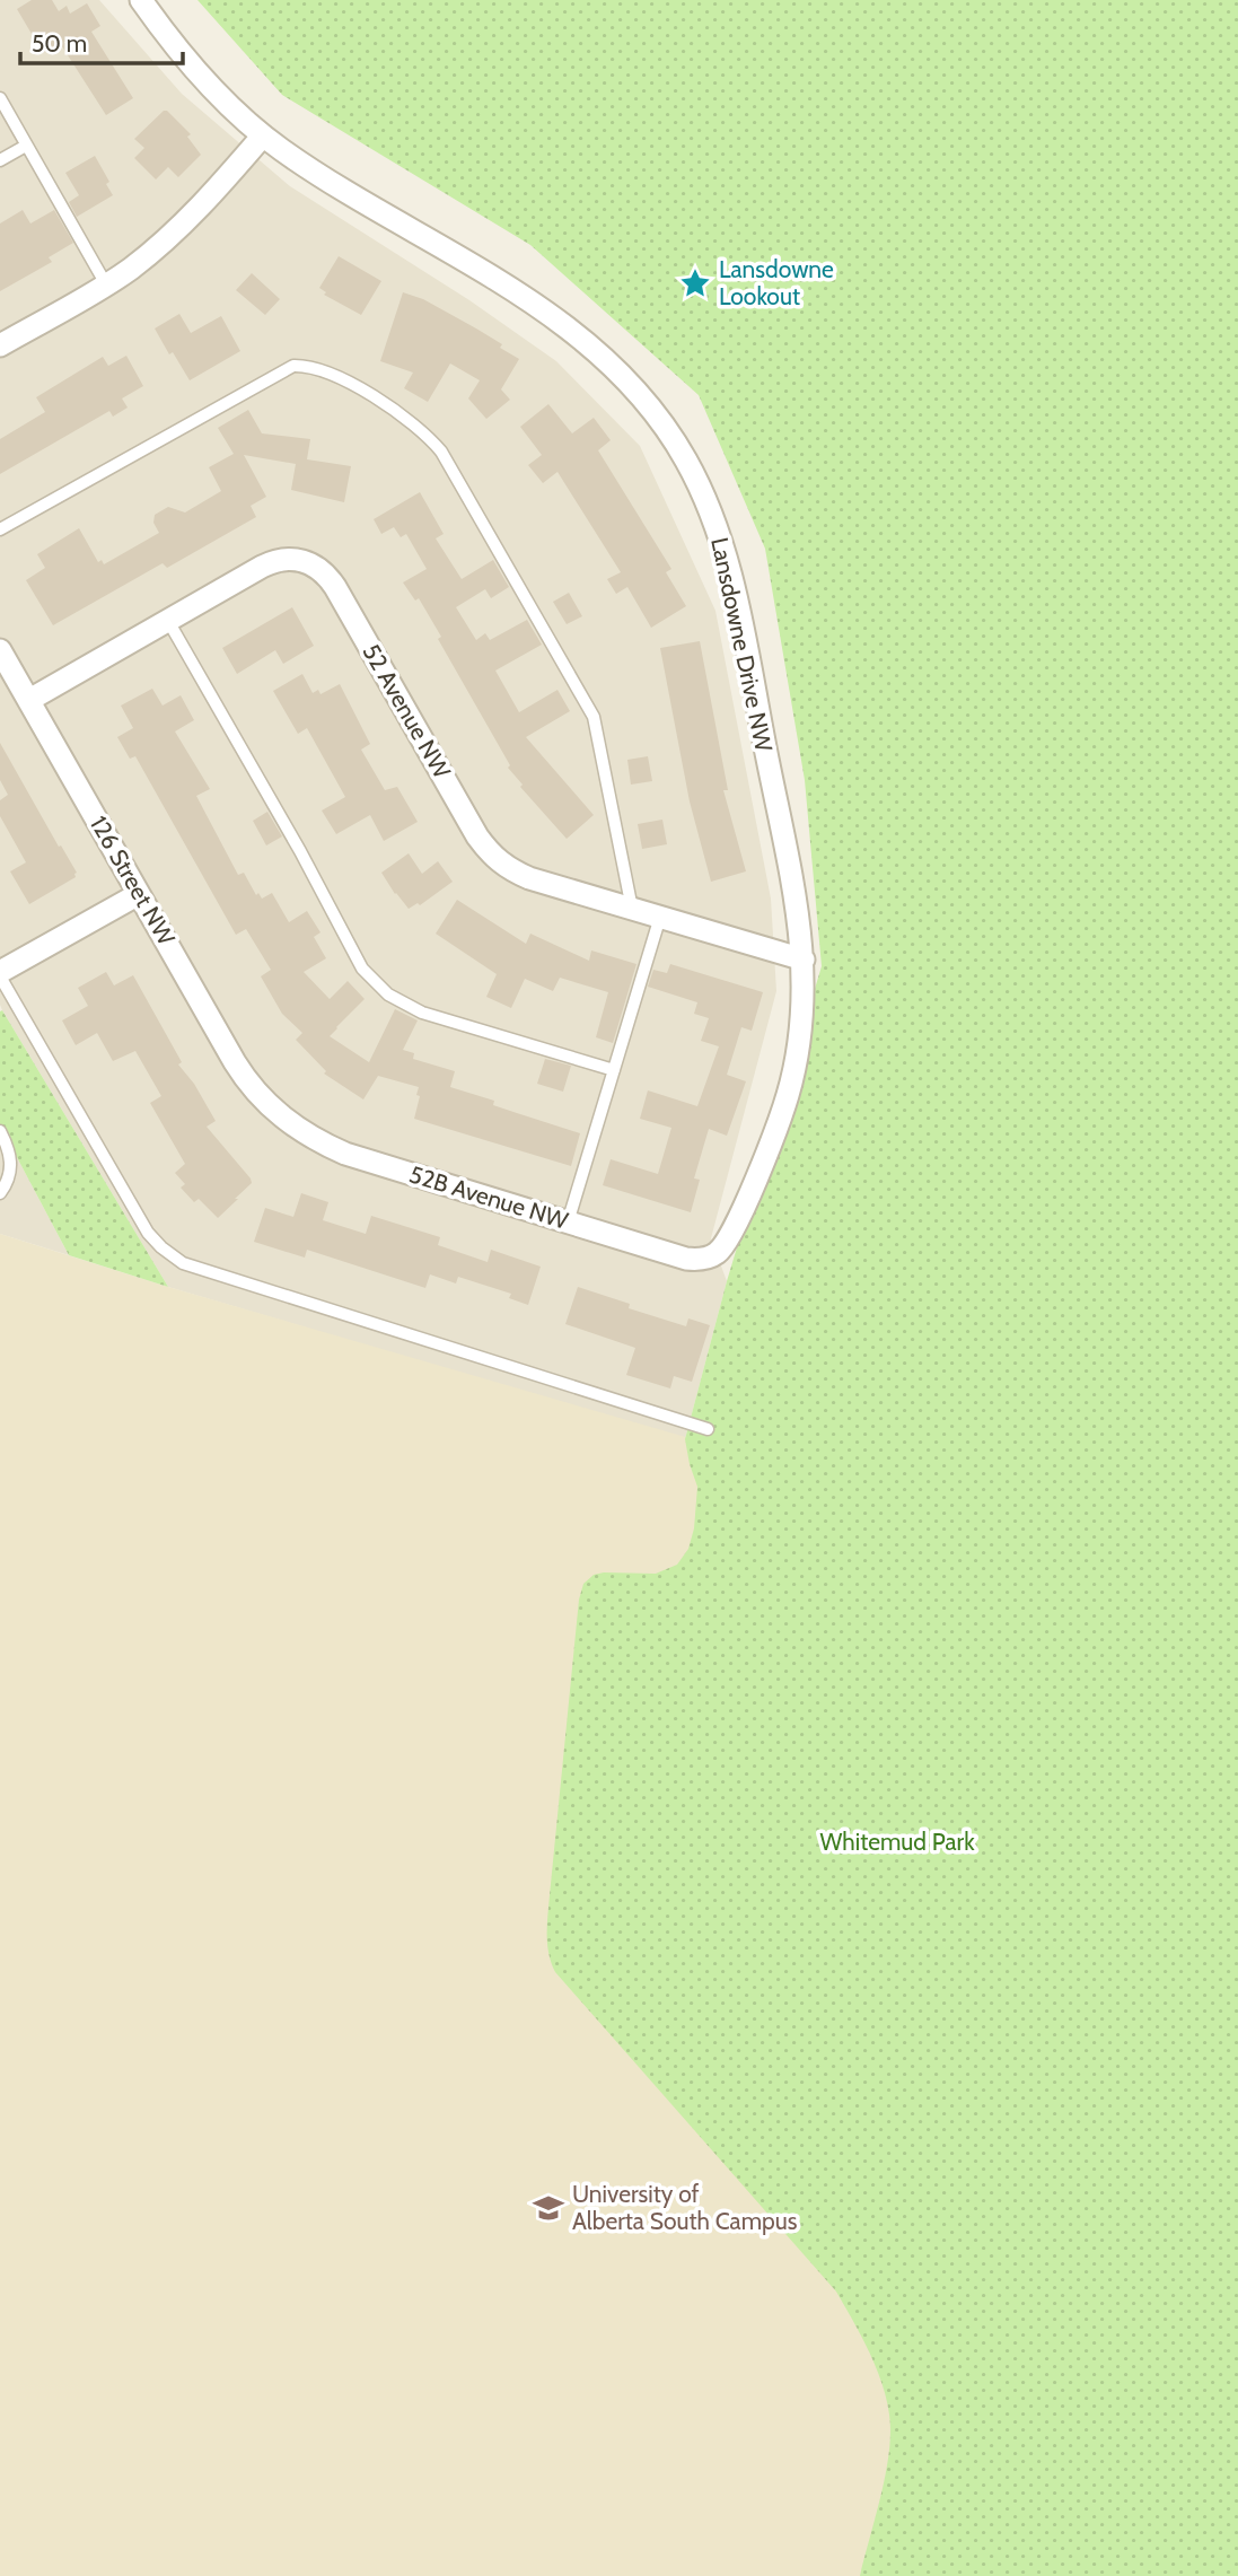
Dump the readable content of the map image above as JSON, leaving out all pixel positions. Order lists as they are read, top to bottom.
{
  "streets": {
    "street": [
      "Lansdowne Drive NW",
      "52 Avenue NW",
      "126 Street NW",
      "52B Avenue NW"
    ]
  },
  "crossings": [
    ["Lansdowne Drive NW", "52 Avenue NW"],
    ["Lansdowne Drive NW", "52B Avenue NW"],
    ["52 Avenue NW", "126 Street NW"],
    ["126 Street NW", "52B Avenue NW"]
  ],
  "parks": ["Whitemud Park"],
  "places": {
    "place": ["Lansdowne Lookout"],
    "school or university": ["University of Alberta South Campus"]
  },
  "scale_bar": "50 m"
}
